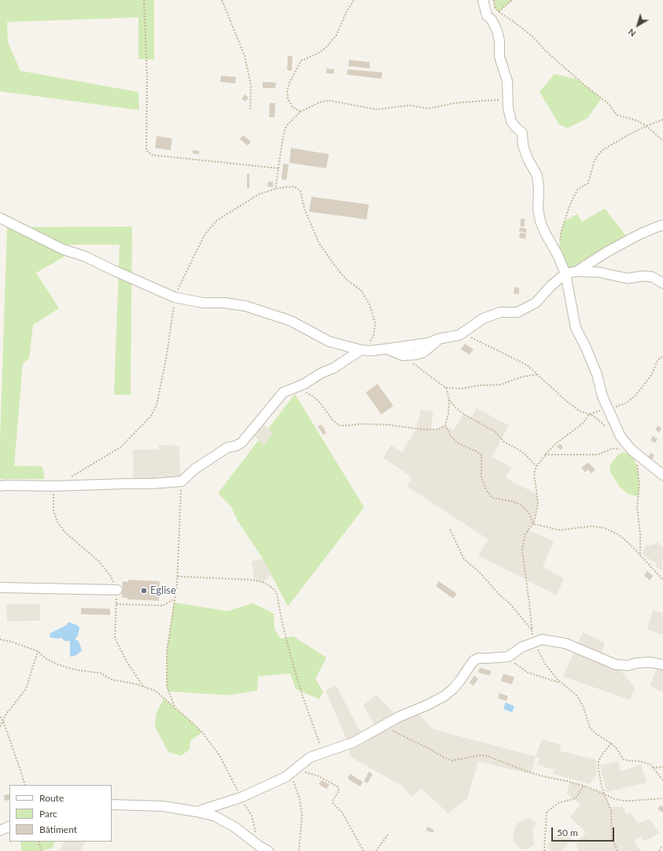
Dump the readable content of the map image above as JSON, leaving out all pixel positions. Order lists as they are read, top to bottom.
{
  "places": ["Eglise"],
  "legend": ["Route", "Parc", "Bâtiment"],
  "scale_bar": "50 m",
  "north": "bottom left"
}
